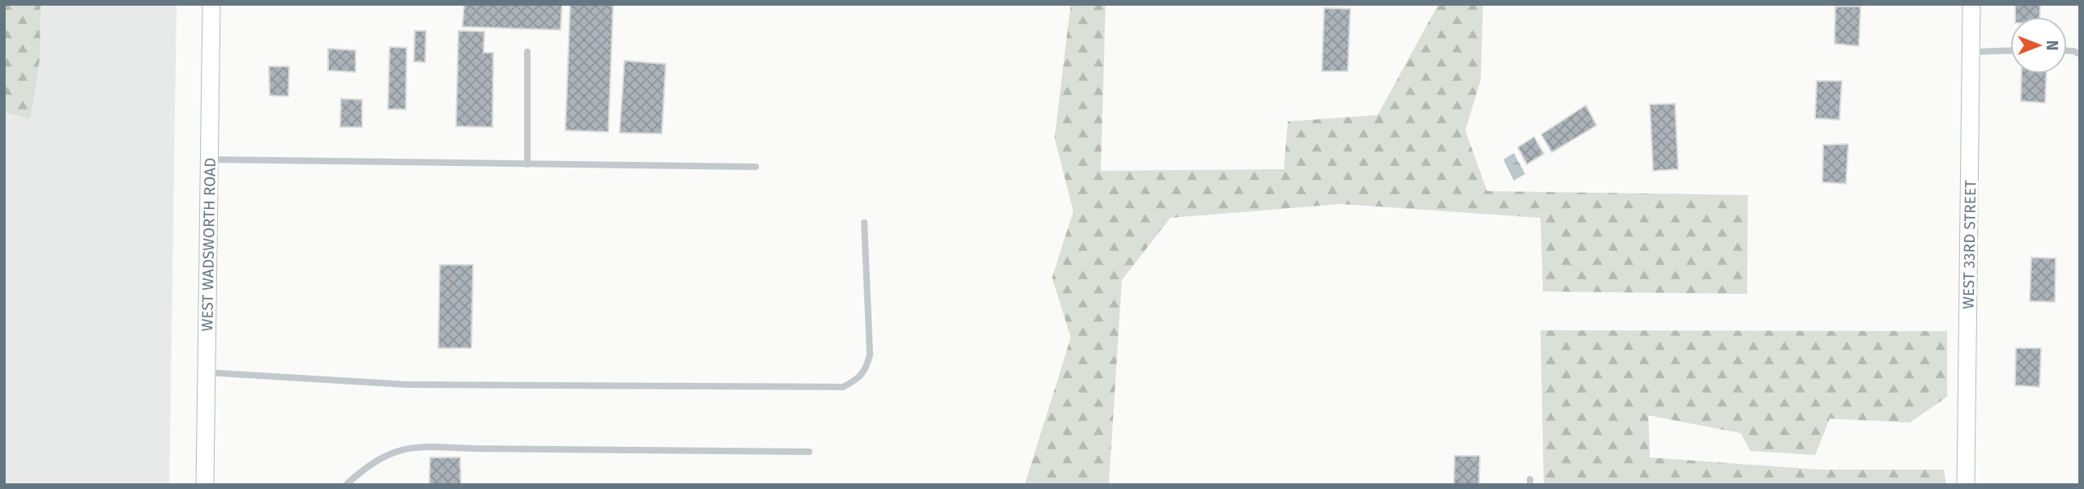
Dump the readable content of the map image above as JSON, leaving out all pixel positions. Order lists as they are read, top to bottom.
{
  "streets": {
    "main road": ["WEST WADSWORTH ROAD", "WEST 33RD STREET"]
  },
  "north": "right"
}
